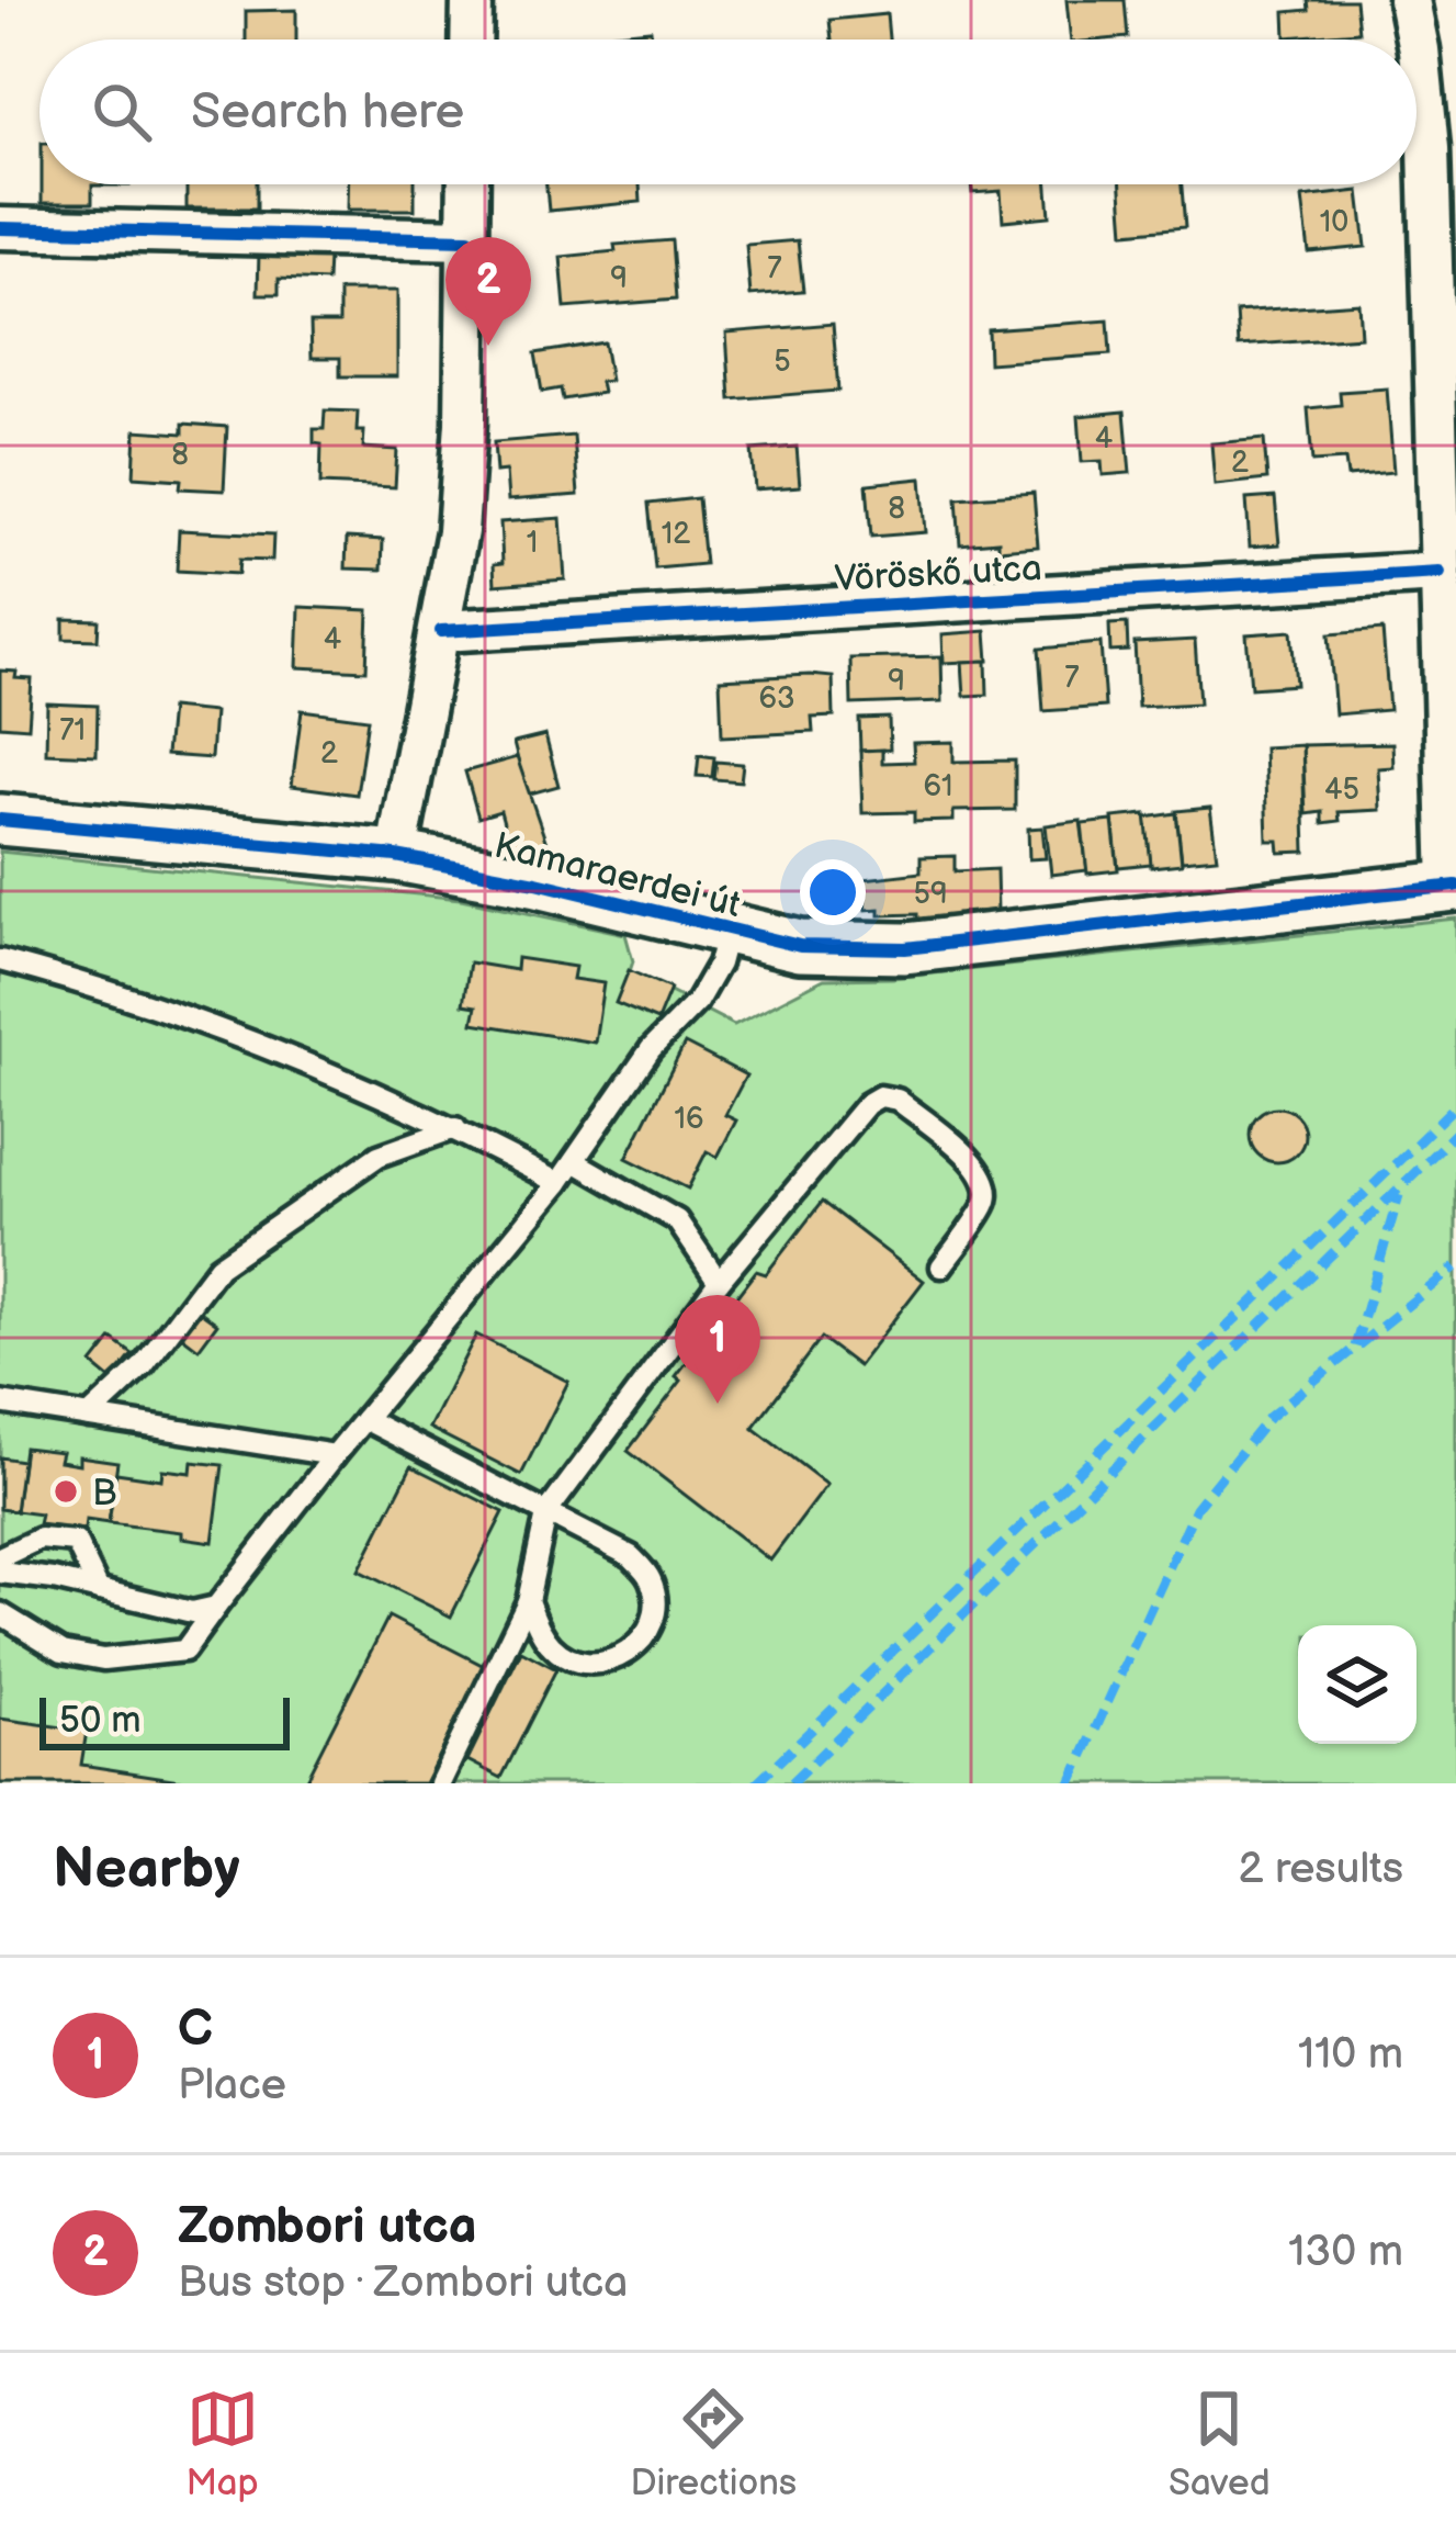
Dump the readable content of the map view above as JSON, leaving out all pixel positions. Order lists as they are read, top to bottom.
{
  "streets": {
    "street": ["Vöröskő utca", "Kamaraerdei út"]
  },
  "places": ["B"],
  "house_numbers": [
    "10",
    "7",
    "9",
    "5",
    "4",
    "8",
    "2",
    "8",
    "12",
    "1",
    "4",
    "7",
    "9",
    "63",
    "71",
    "2",
    "61",
    "45",
    "59",
    "16"
  ],
  "scale_bar": "50 m",
  "page": {
    "search": "Search here",
    "pins": ["2", "1"],
    "scale": "50 m",
    "heading": ["Nearby", "2 results"],
    "list": [
      {
        "mark": "1",
        "name": "C",
        "note": "Place",
        "value": "110 m"
      },
      {
        "mark": "2",
        "name": "Zombori utca",
        "note": "Bus stop · Zombori utca",
        "value": "130 m"
      }
    ],
    "nav": ["Map", "Directions", "Saved"]
  }
}
